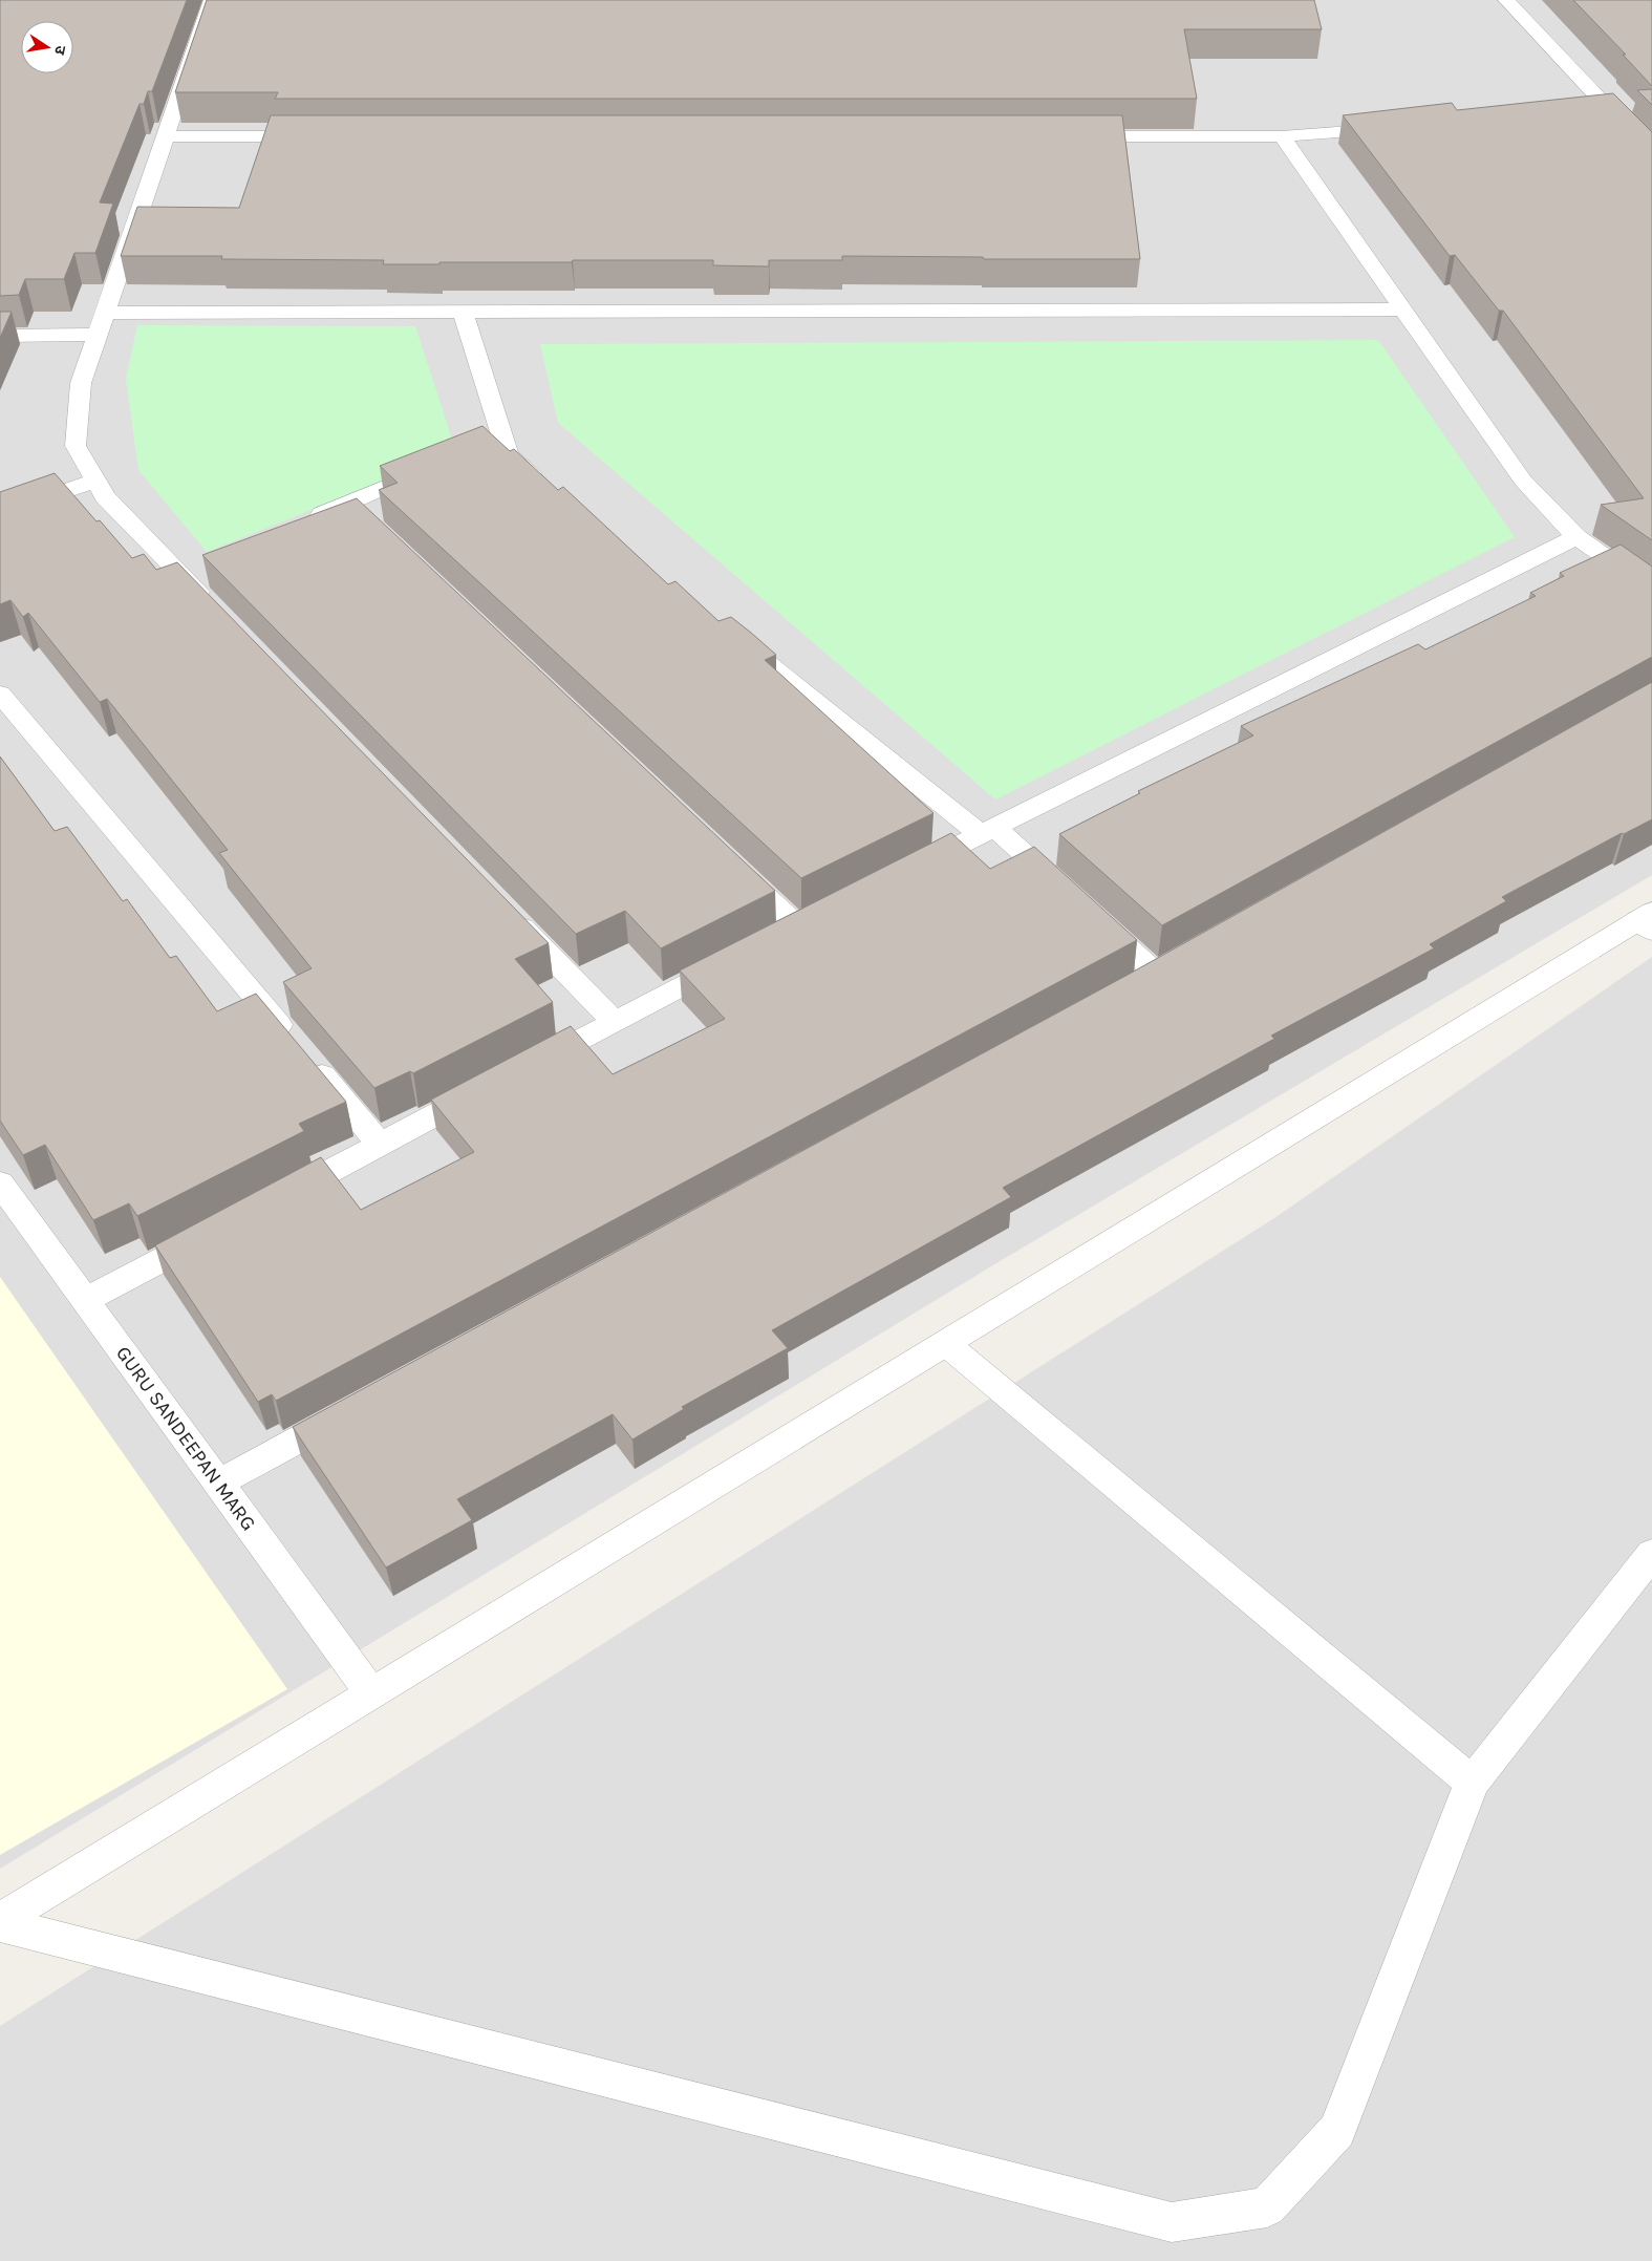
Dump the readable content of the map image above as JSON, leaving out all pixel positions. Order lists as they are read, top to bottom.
{
  "streets": {
    "street": ["GURU SANDEEPAN MARG"]
  },
  "north": "right"
}
